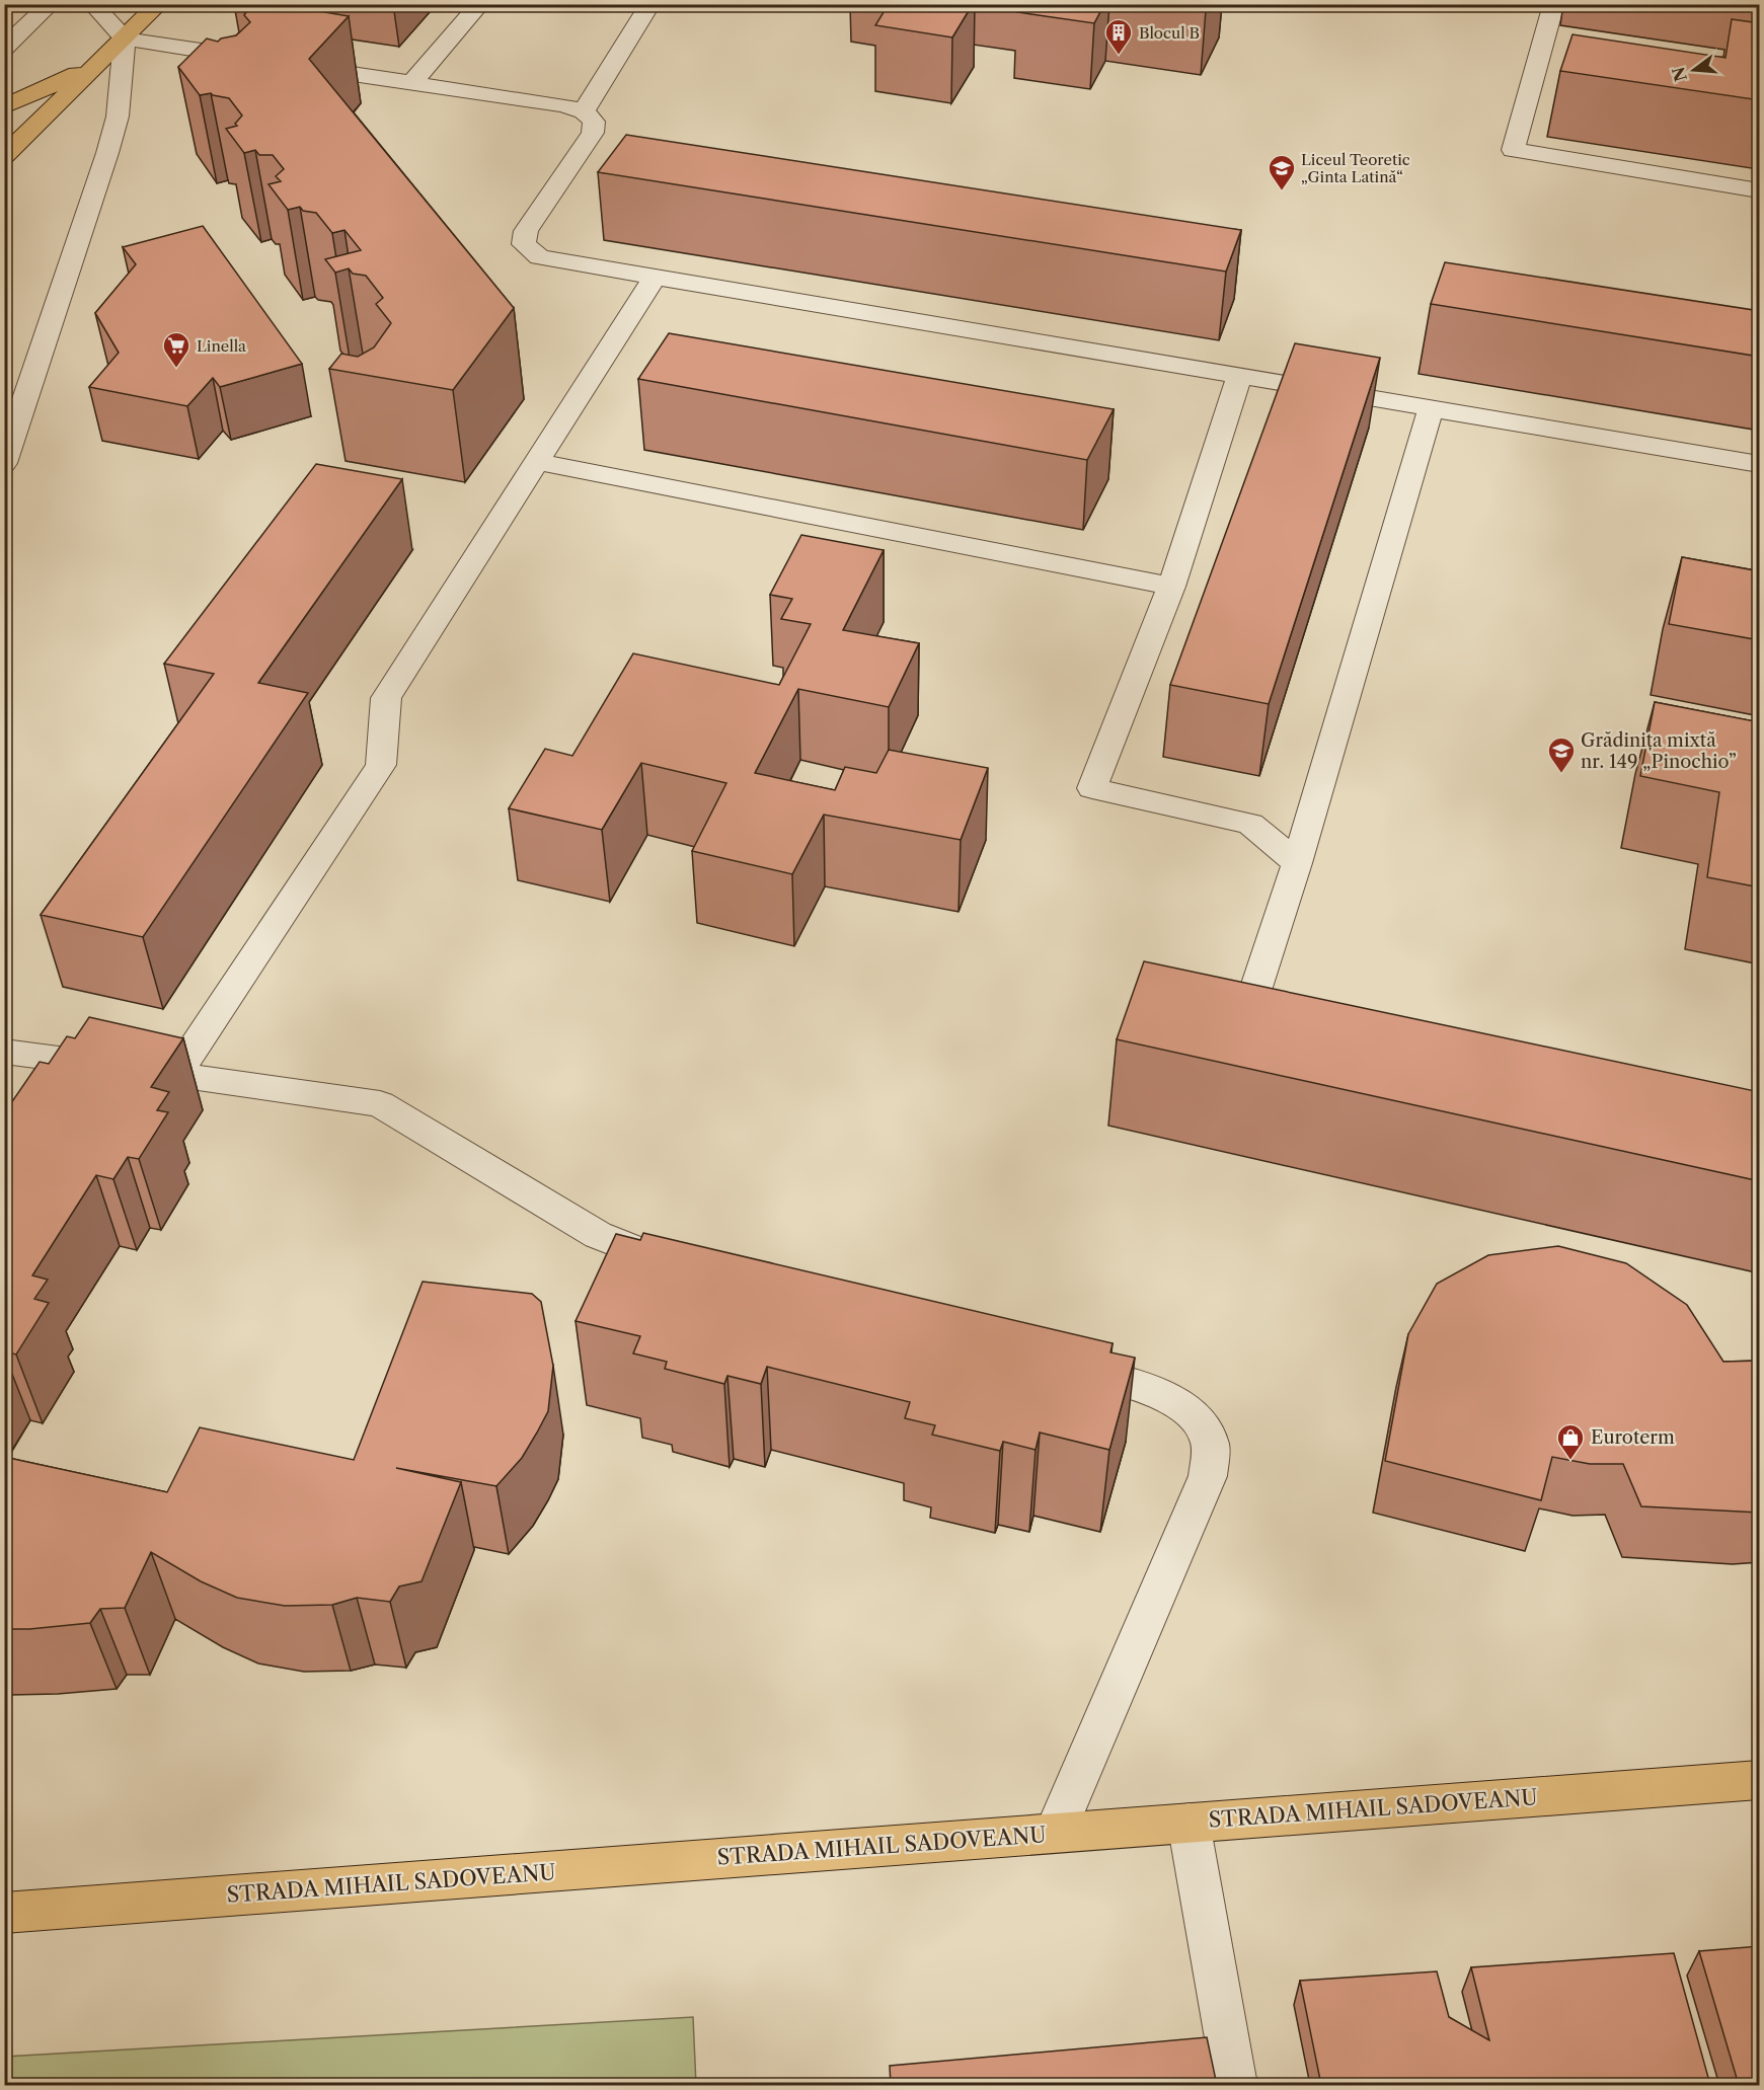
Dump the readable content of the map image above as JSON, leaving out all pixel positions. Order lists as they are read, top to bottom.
{
  "streets": {
    "main road": ["STRADA MIHAIL SADOVEANU"]
  },
  "places": {
    "building": ["Blocul B"],
    "school or university": ["Liceul Teoretic „Ginta Latină“", "Grădinița mixtă nr. 149 „Pinochio”"],
    "supermarket": ["Linella"],
    "shop": ["Euroterm"]
  },
  "north": "left"
}
